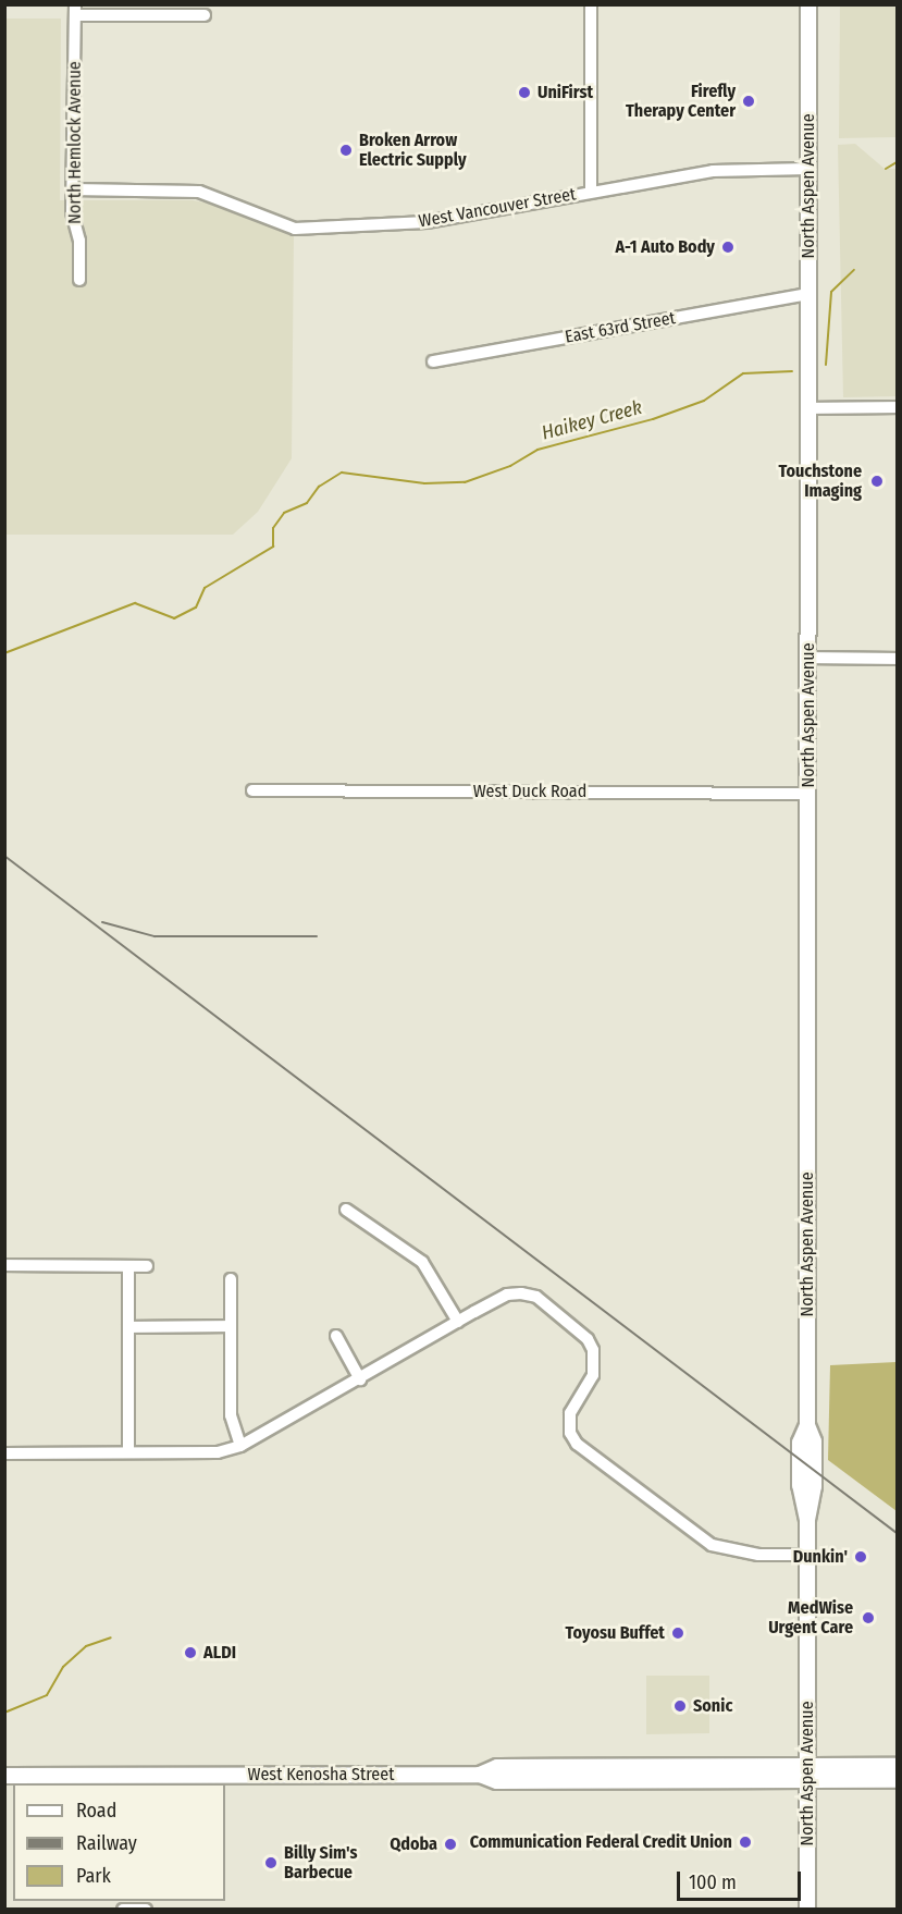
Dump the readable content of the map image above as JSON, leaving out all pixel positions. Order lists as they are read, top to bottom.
{
  "streets": {
    "main road": ["North Aspen Avenue", "West Kenosha Street"],
    "street": [
      "North Hemlock Avenue",
      "West Vancouver Street",
      "East 63rd Street",
      "West Duck Road"
    ]
  },
  "crossings": [
    ["North Hemlock Avenue", "West Vancouver Street"],
    ["North Aspen Avenue", "West Vancouver Street"],
    ["North Aspen Avenue", "East 63rd Street"],
    ["North Aspen Avenue", "West Duck Road"],
    ["North Aspen Avenue", "West Kenosha Street"]
  ],
  "water": ["Haikey Creek"],
  "places": [
    "UniFirst",
    "Firefly Therapy Center",
    "Broken Arrow Electric Supply",
    "A-1 Auto Body",
    "Touchstone Imaging",
    "Dunkin'",
    "MedWise Urgent Care",
    "Toyosu Buffet",
    "ALDI",
    "Sonic",
    "Communication Federal Credit Union",
    "Qdoba",
    "Billy Sim's Barbecue"
  ],
  "legend": ["Road", "Railway", "Park"],
  "scale_bar": "100 m"
}
